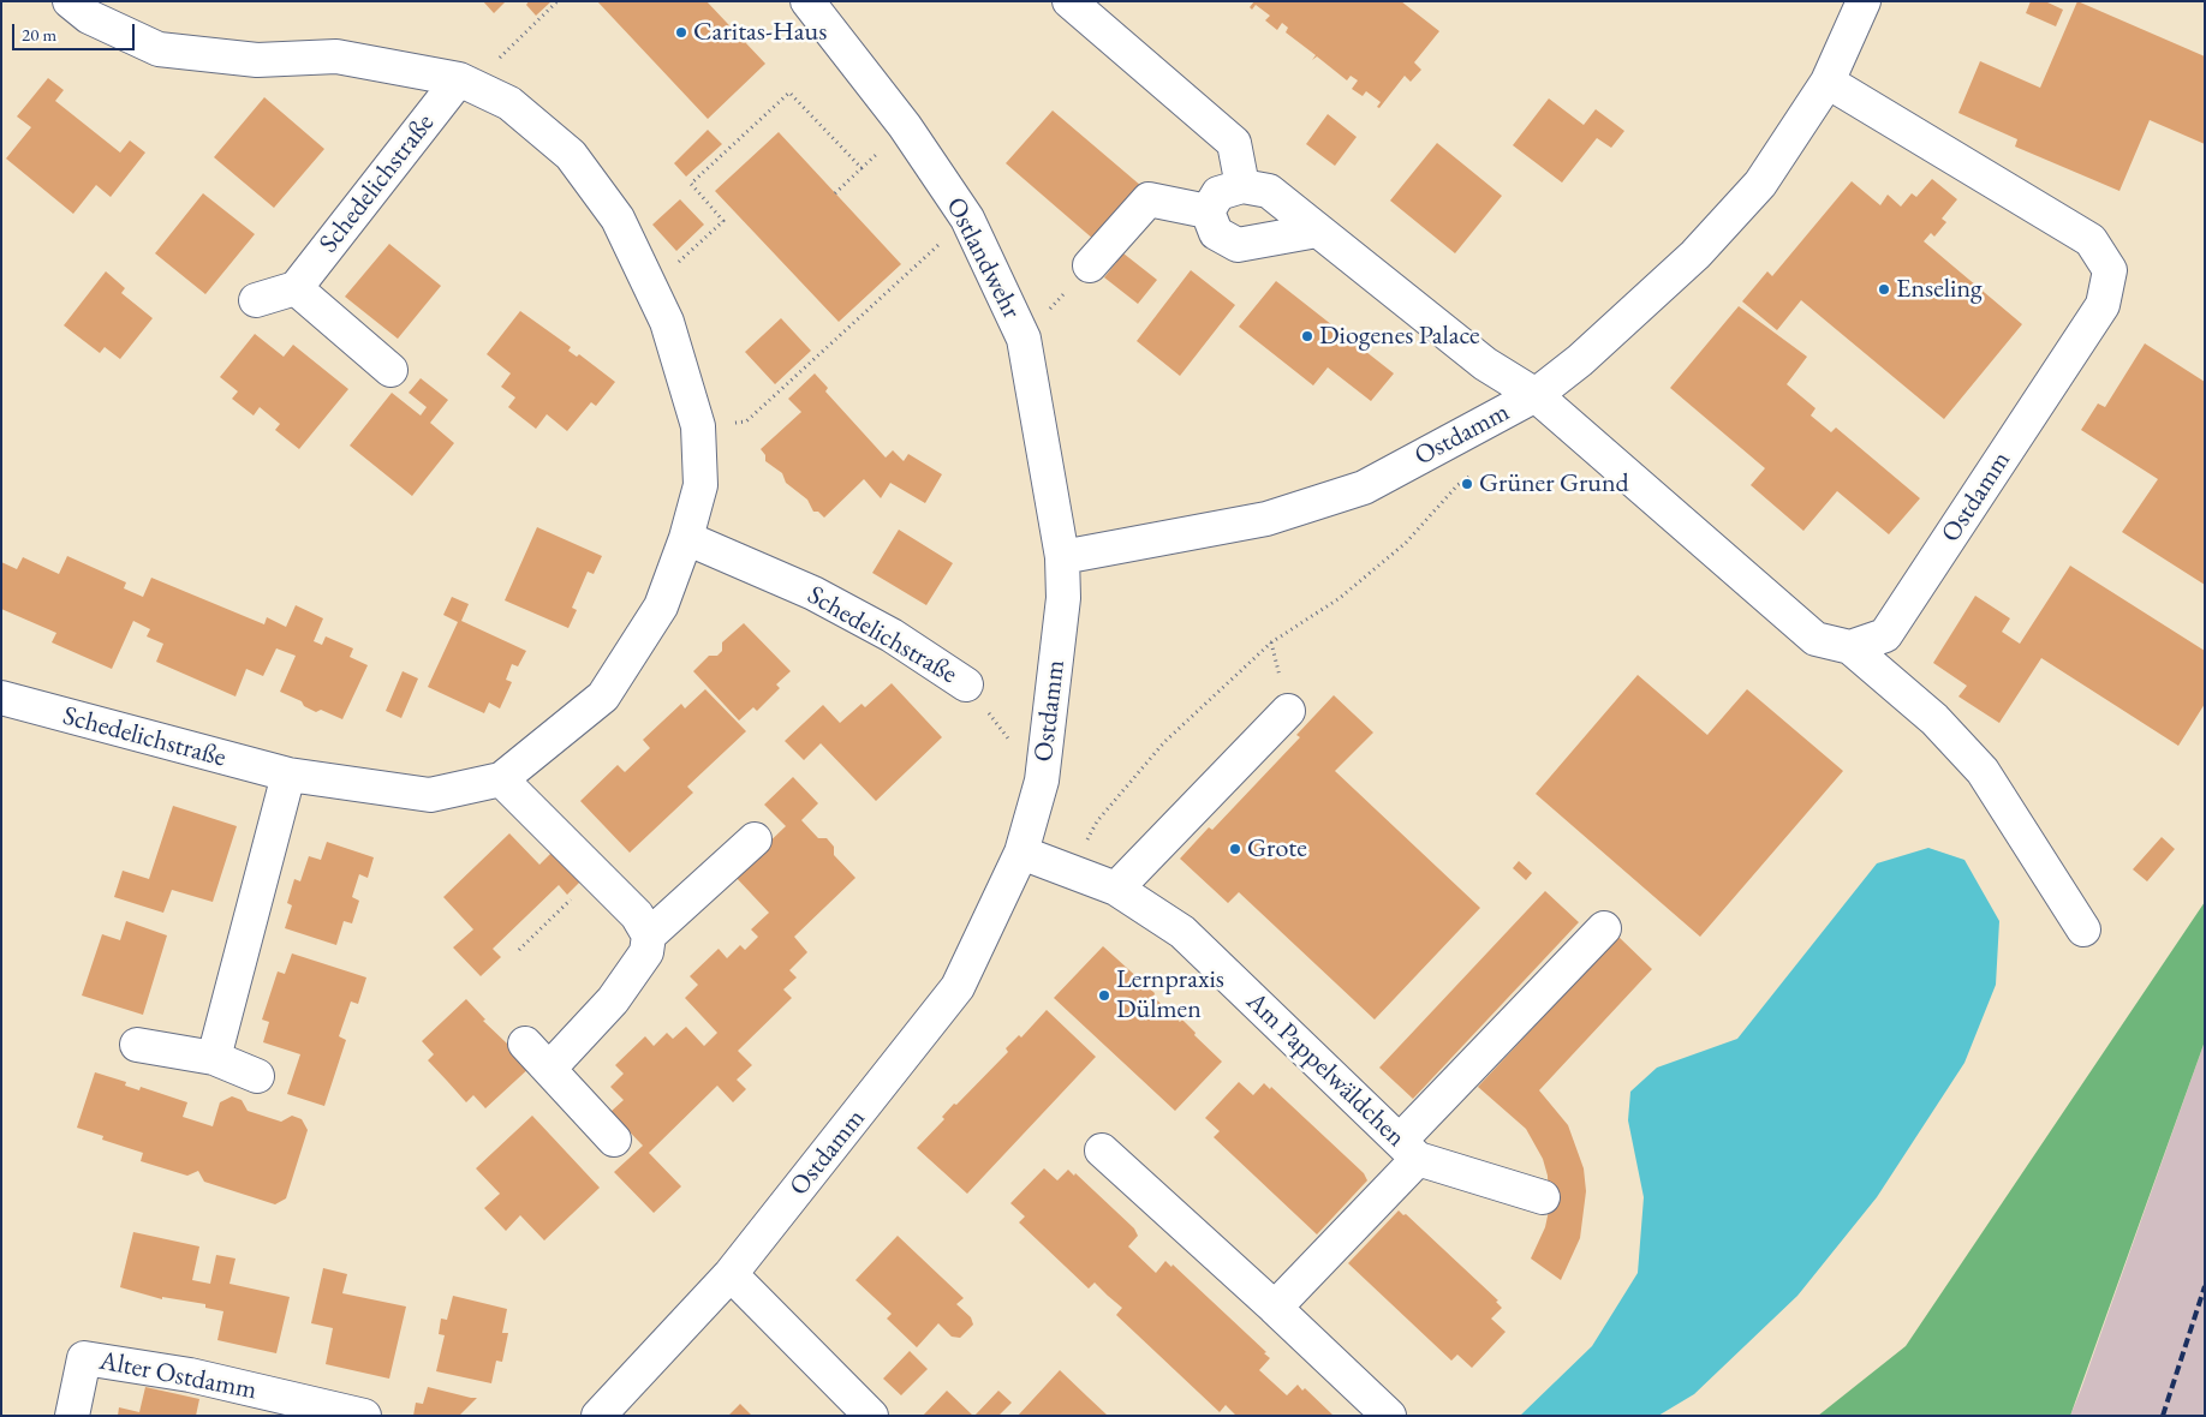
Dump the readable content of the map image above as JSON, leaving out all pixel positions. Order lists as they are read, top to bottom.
{
  "streets": {
    "street": [
      "Schedelichstraße",
      "Ostlandwehr",
      "Ostdamm",
      "Am Pappelwäldchen",
      "Alter Ostdamm"
    ]
  },
  "crossings": [
    ["Schedelichstraße", "Ostdamm"],
    ["Ostlandwehr", "Ostdamm"],
    ["Ostdamm", "Am Pappelwäldchen"]
  ],
  "places": [
    "Caritas-Haus",
    "Enseling",
    "Diogenes Palace",
    "Grüner Grund",
    "Grote",
    "Lernpraxis Dülmen"
  ],
  "scale_bar": "20 m"
}
